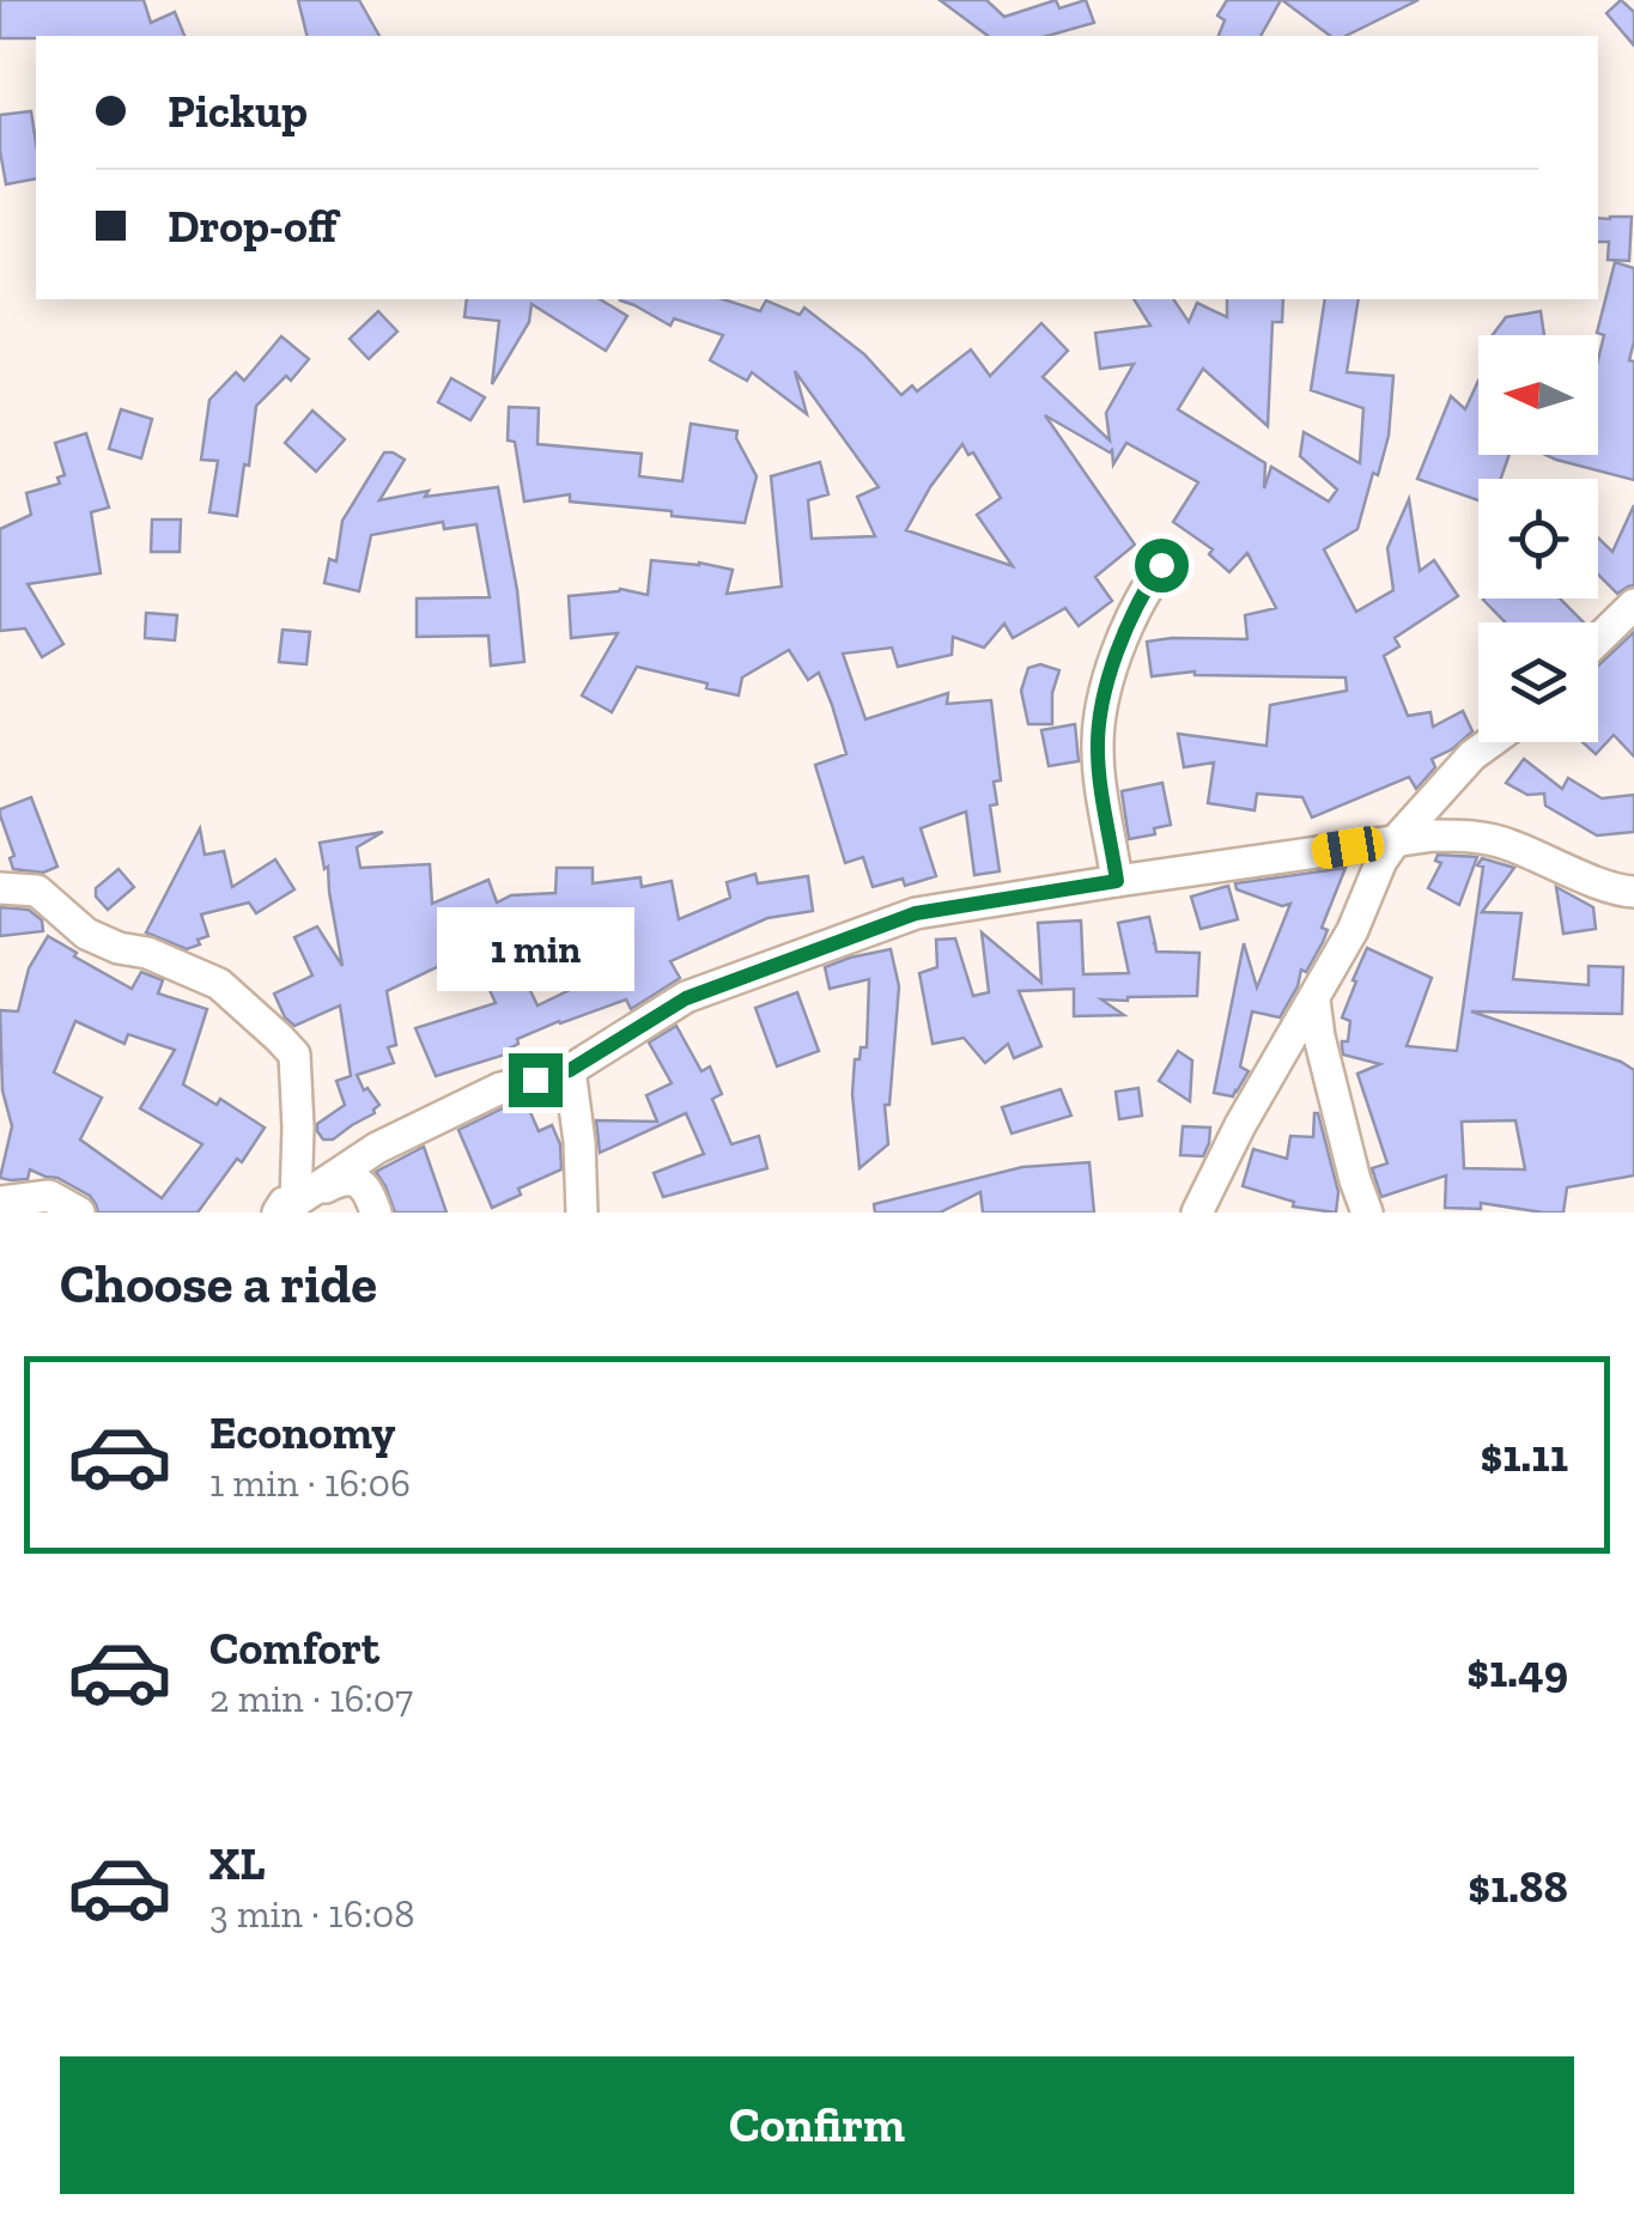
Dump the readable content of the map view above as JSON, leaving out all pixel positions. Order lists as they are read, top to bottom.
{
  "north": "left",
  "page": {
    "banner": ["Pickup", "Drop-off"],
    "bubble": "1 min",
    "heading": "Choose a ride",
    "list": [
      {
        "name": "Economy",
        "note": "1 min · 16:06",
        "value": "$1.11"
      },
      {
        "name": "Comfort",
        "note": "2 min · 16:07",
        "value": "$1.49"
      },
      {
        "name": "XL",
        "note": "3 min · 16:08",
        "value": "$1.88"
      }
    ],
    "buttons": "Confirm"
  }
}
